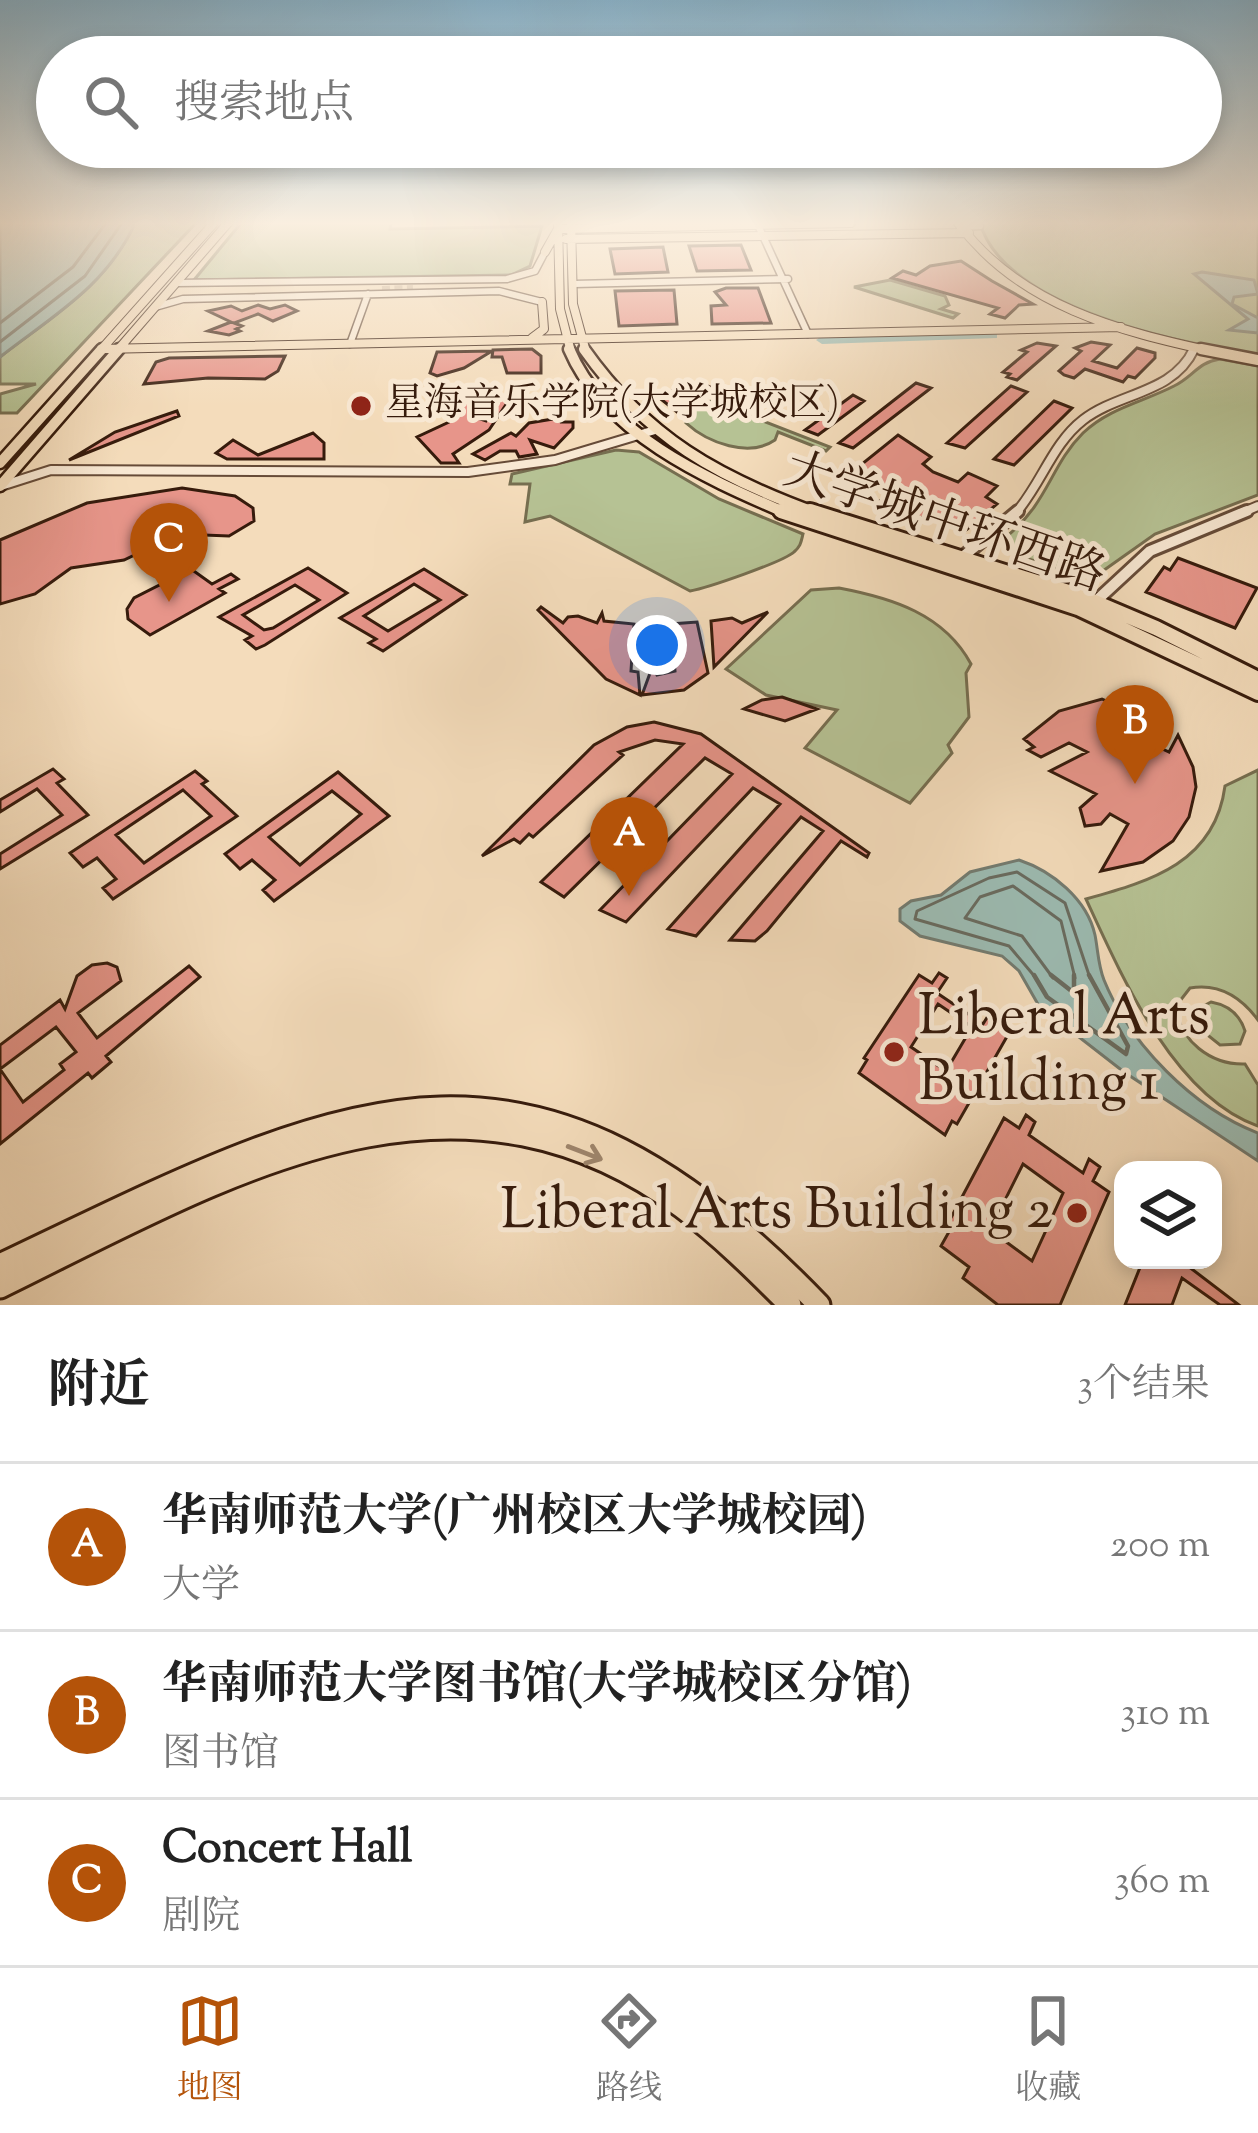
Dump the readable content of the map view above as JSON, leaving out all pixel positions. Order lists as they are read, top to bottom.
{
  "streets": {
    "main road": ["大学城中环西路"]
  },
  "places": ["星海音乐学院(大学城校区)", "Liberal Arts Building 1", "Liberal Arts Building 2"],
  "page": {
    "search": "搜索地点",
    "pins": ["C", "B", "A"],
    "heading": ["附近", "3个结果"],
    "list": [
      {
        "mark": "A",
        "name": "华南师范大学(广州校区大学城校园)",
        "note": "大学",
        "value": "200 m"
      },
      {
        "mark": "B",
        "name": "华南师范大学图书馆(大学城校区分馆)",
        "note": "图书馆",
        "value": "310 m"
      },
      {
        "mark": "C",
        "name": "Concert Hall",
        "note": "剧院",
        "value": "360 m"
      }
    ],
    "nav": ["地图", "路线", "收藏"]
  }
}
